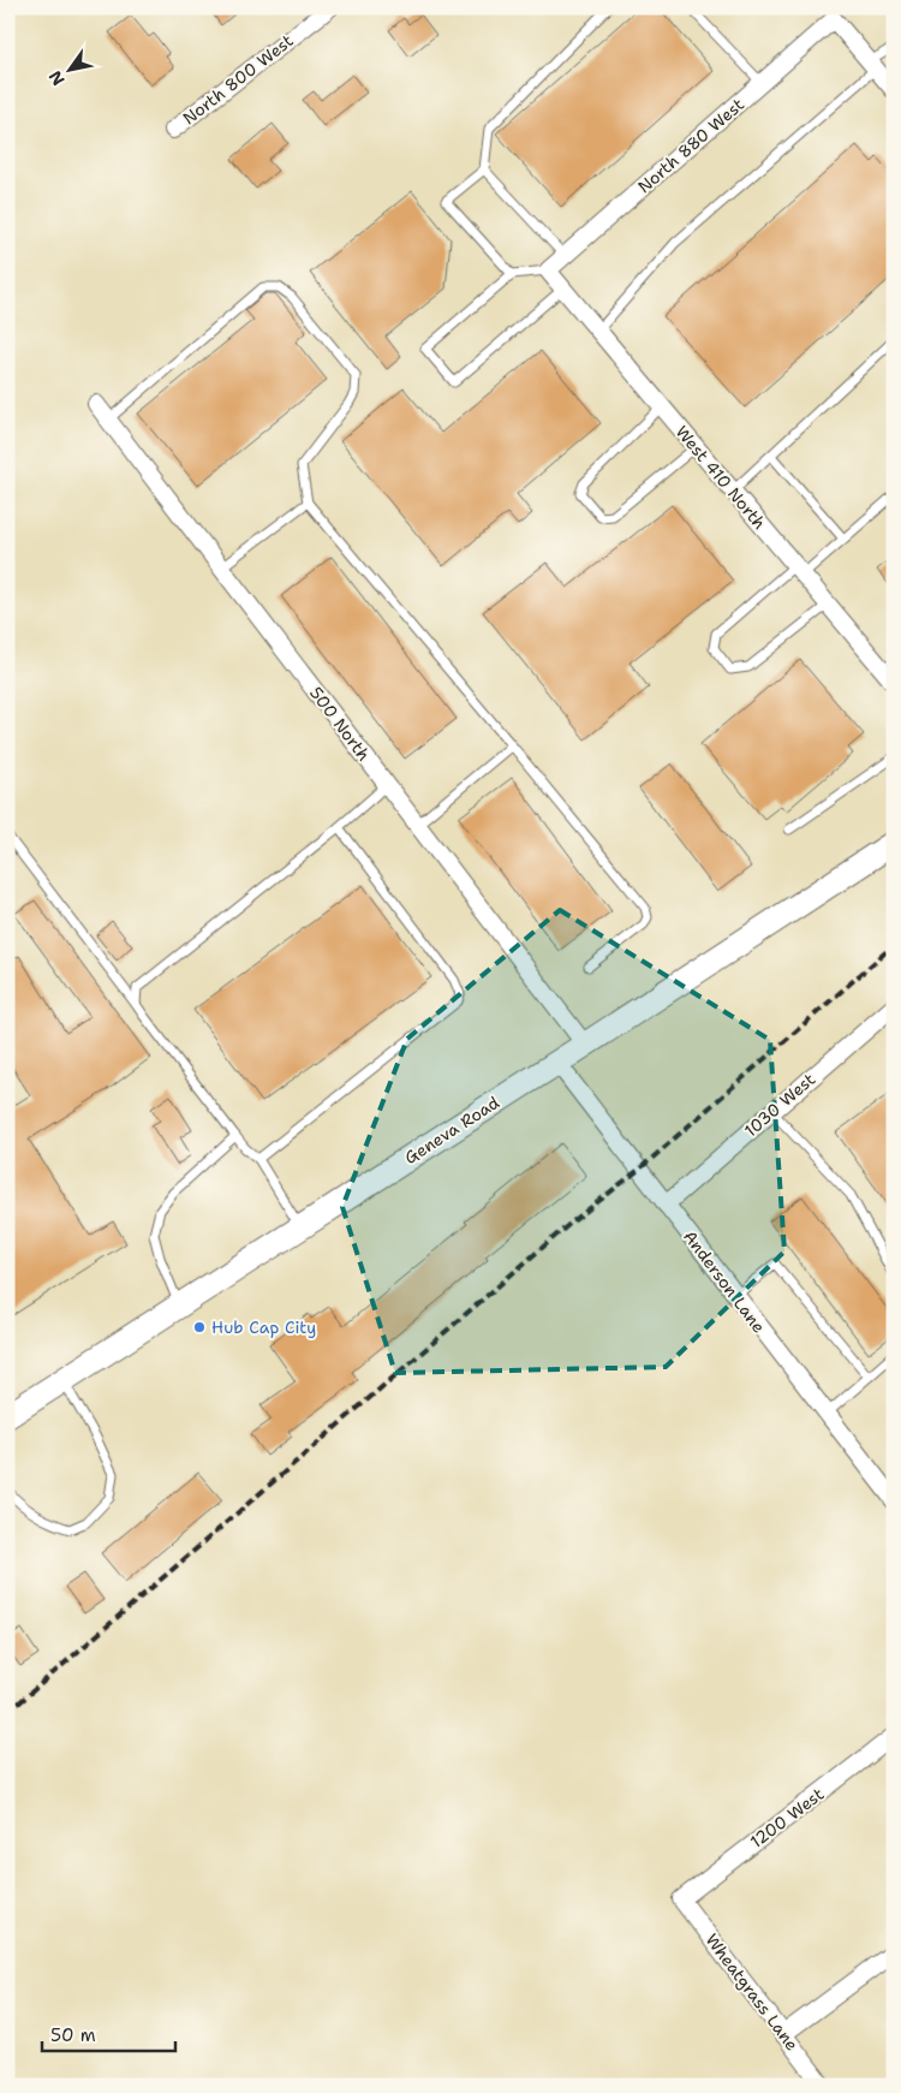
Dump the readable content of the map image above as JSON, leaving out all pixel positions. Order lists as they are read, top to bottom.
{
  "streets": {
    "main road": ["Geneva Road"],
    "street": [
      "North 800 West",
      "North 880 West",
      "West 410 North",
      "500 North",
      "1030 West",
      "Anderson Lane",
      "1200 West",
      "Wheatgrass Lane"
    ]
  },
  "crossings": [
    ["North 880 West", "West 410 North"],
    ["500 North", "Geneva Road"],
    ["1030 West", "Anderson Lane"],
    ["Geneva Road", "Anderson Lane"],
    ["1200 West", "Wheatgrass Lane"]
  ],
  "places": ["Hub Cap City"],
  "scale_bar": "50 m",
  "north": "bottom left"
}
